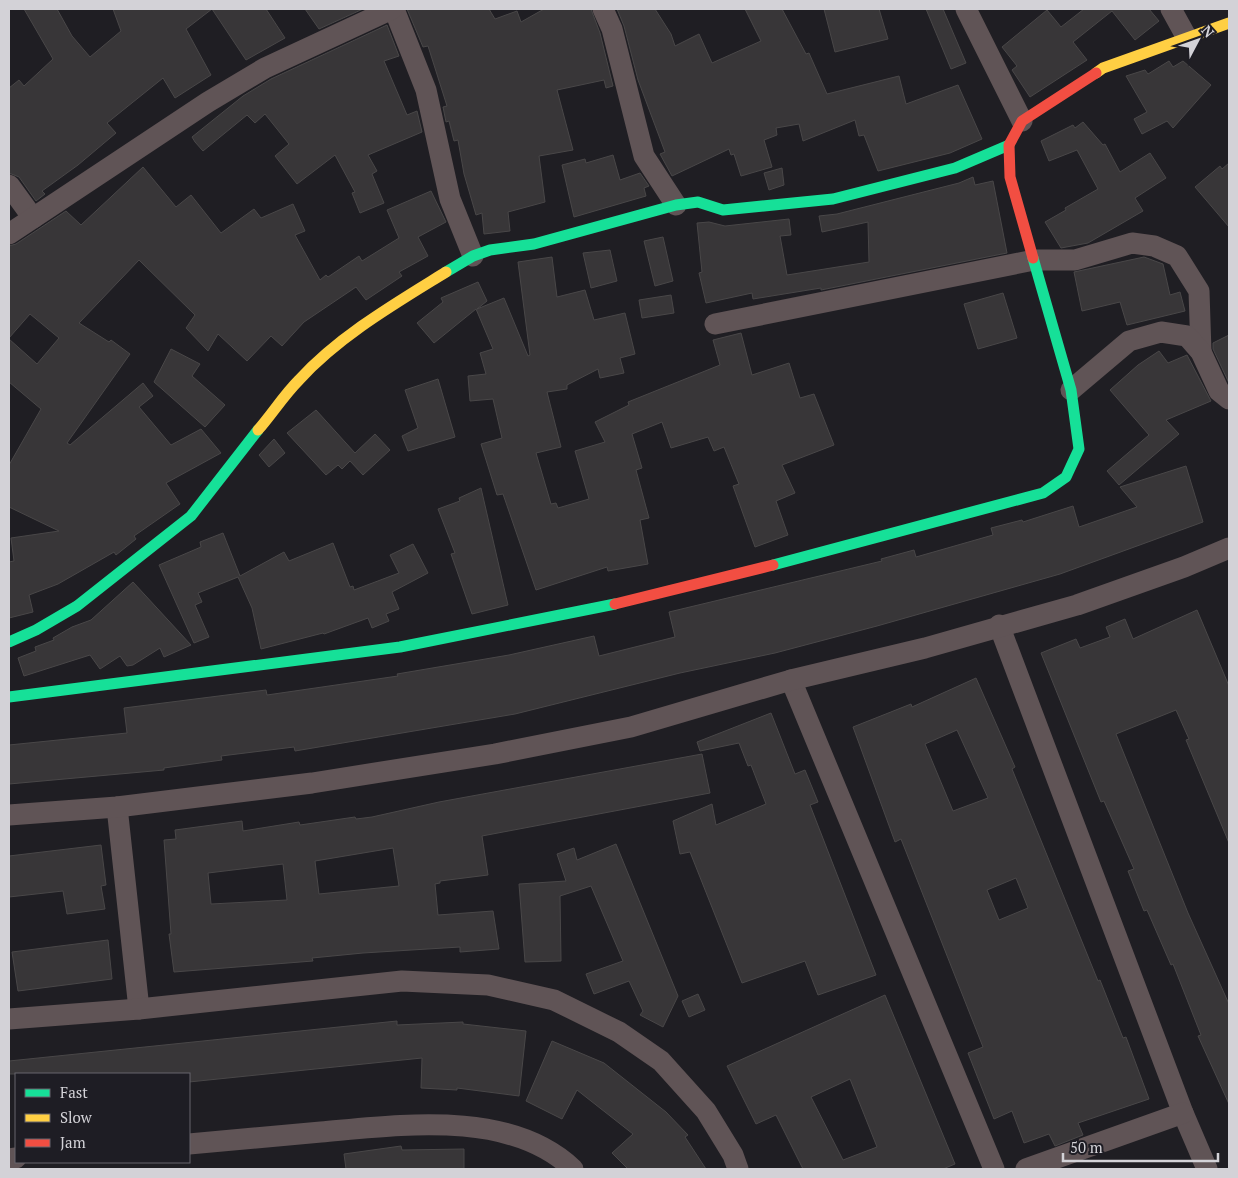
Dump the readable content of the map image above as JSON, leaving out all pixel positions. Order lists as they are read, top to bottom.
{
  "legend": ["Fast", "Slow", "Jam"],
  "scale_bar": "50 m",
  "north": "top right"
}
